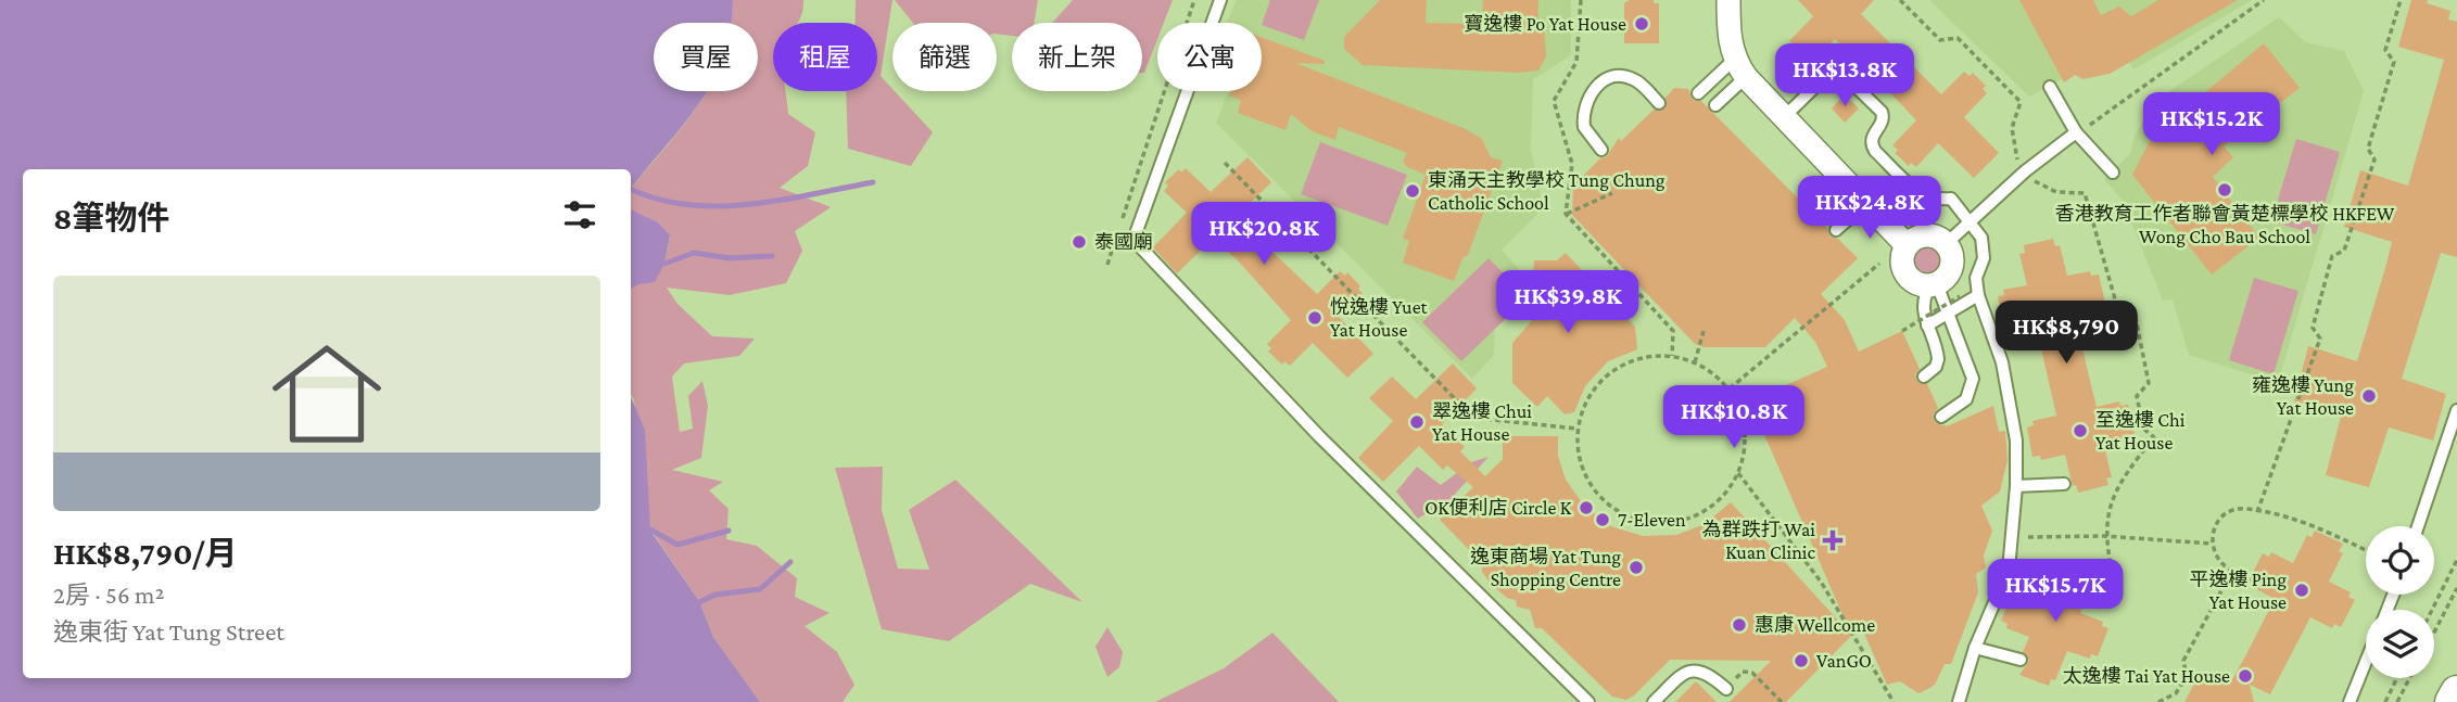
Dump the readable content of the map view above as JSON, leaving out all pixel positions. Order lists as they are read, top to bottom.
{
  "places": {
    "other": [
      "寶逸樓 Po Yat House",
      "香港教育工作者聯會黃楚標學校 HKFEW Wong Cho Bau School",
      "東涌天主教學校 Tung Chung Catholic School",
      "泰國廟",
      "悅逸樓 Yuet Yat House",
      "雍逸樓 Yung Yat House",
      "翠逸樓 Chui Yat House",
      "至逸樓 Chi Yat House",
      "OK便利店 Circle K",
      "7-Eleven",
      "逸東商場 Yat Tung Shopping Centre",
      "平逸樓 Ping Yat House",
      "惠康 Wellcome",
      "VanGO",
      "太逸樓 Tai Yat House"
    ],
    "health": ["為群跌打 Wai Kuan Clinic"]
  },
  "page": {
    "chip": [
      "買屋",
      "租屋",
      "篩選",
      "新上架",
      "公寓"
    ],
    "price": [
      "HK$13.8K",
      "HK$15.2K",
      "HK$24.8K",
      "HK$20.8K",
      "HK$39.8K",
      "HK$8,790",
      "HK$10.8K",
      "HK$15.7K"
    ],
    "heading": "8筆物件",
    "list": [
      {
        "name": "HK$8,790/月",
        "note": "2房 · 56 m² · 逸東街 Yat Tung Street"
      }
    ]
  }
}
